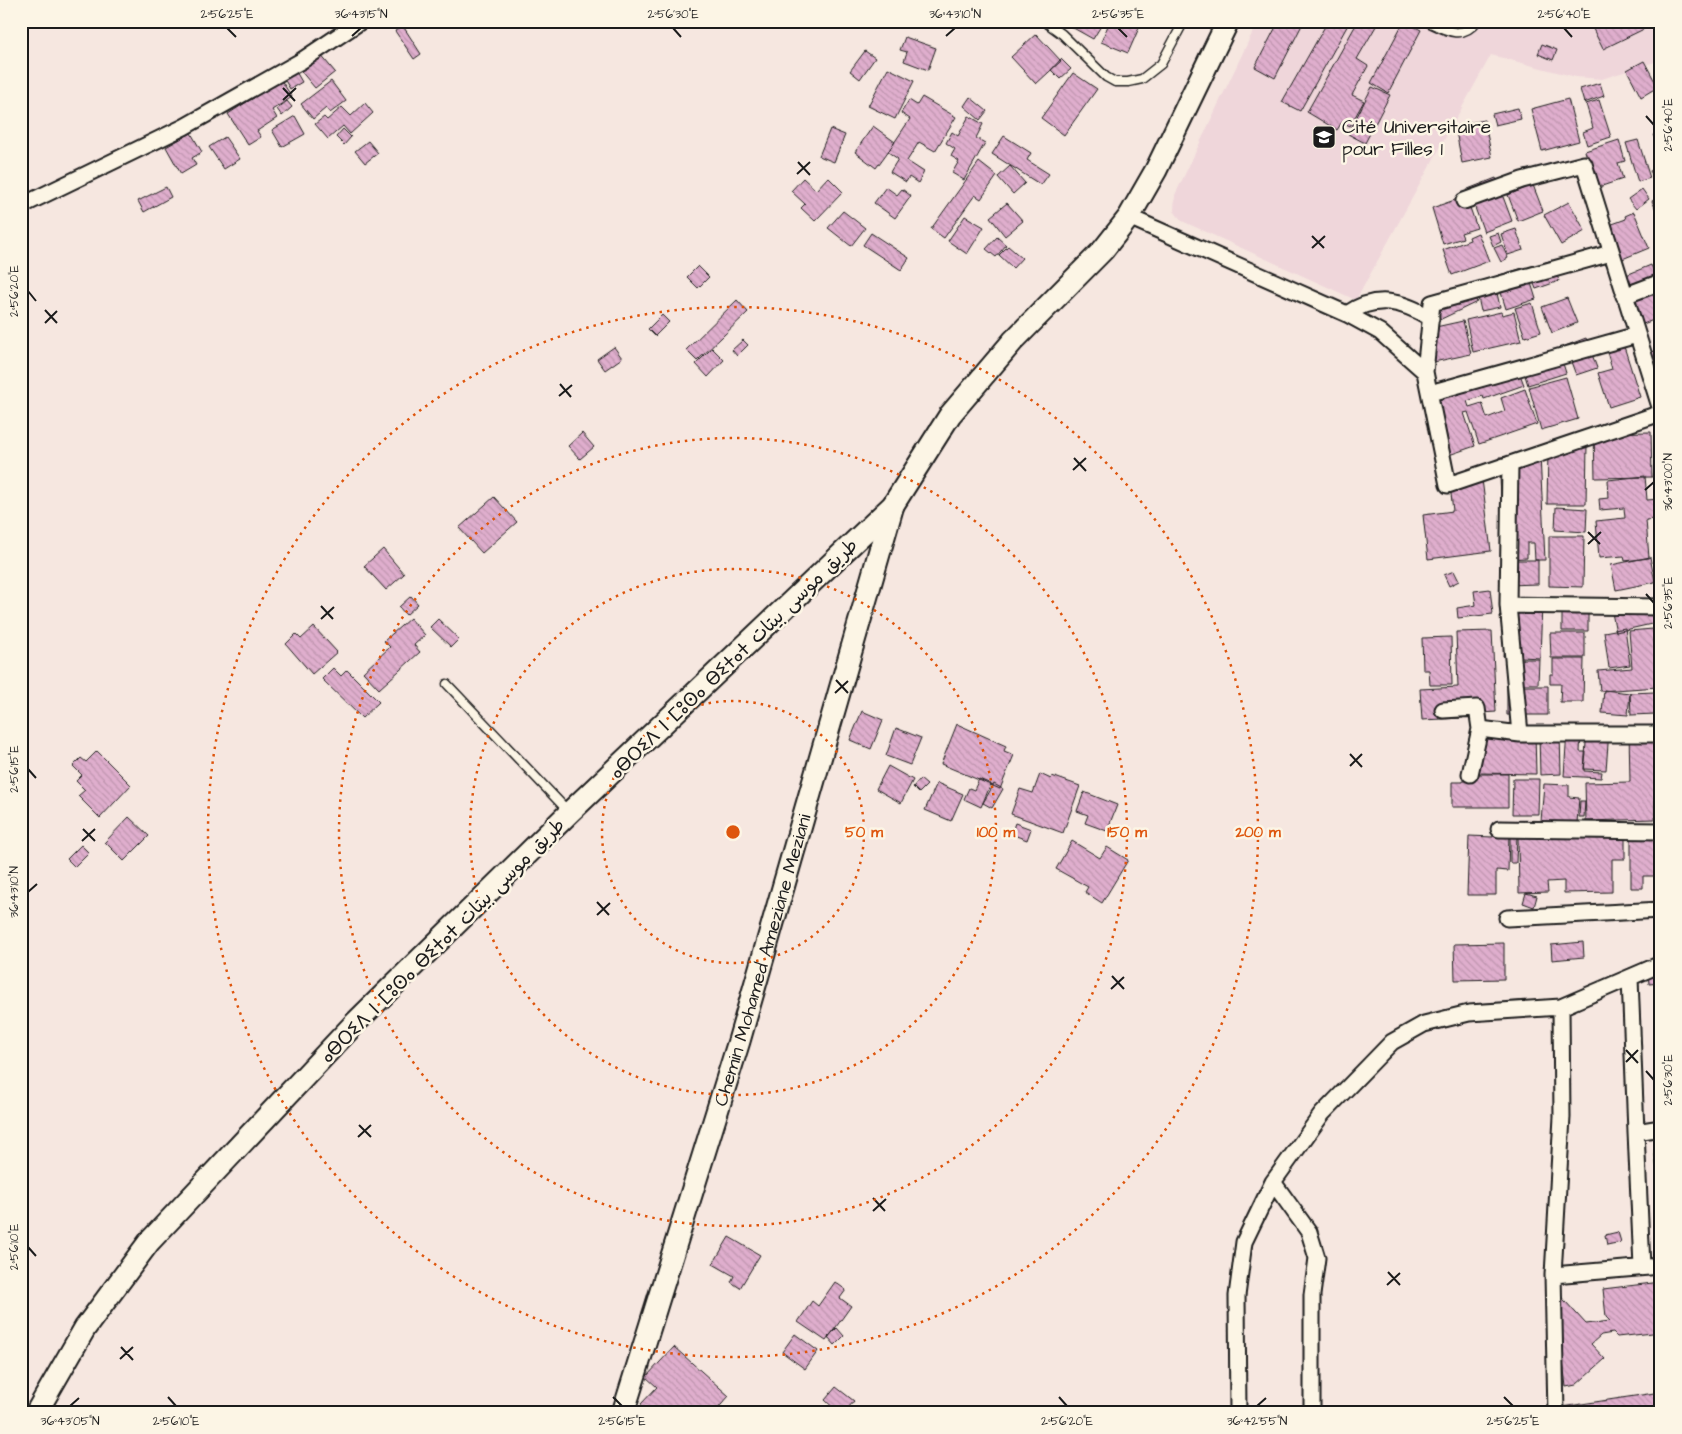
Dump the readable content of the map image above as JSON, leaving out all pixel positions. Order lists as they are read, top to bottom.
{
  "streets": {
    "main road": ["ⴰⴱⵔⵉⴷ ⵏ ⵎⵓⵙⴰ ⴱⵉⵜⴰⵜ طريق موسى بيتات", "Chemin Mohamed Ameziane Meziani"]
  },
  "crossings": [
    ["ⴰⴱⵔⵉⴷ ⵏ ⵎⵓⵙⴰ ⴱⵉⵜⴰⵜ طريق موسى بيتات", "Chemin Mohamed Ameziane Meziani"]
  ],
  "places": {
    "school or university": ["Cité Universitaire pour Filles 1"]
  },
  "coordinates": [
    "2°56'25\"E",
    "36°43'15\"N",
    "2°56'30\"E",
    "36°43'10\"N",
    "2°56'35\"E",
    "2°56'40\"E",
    "2°56'20\"E",
    "36°43'00\"N",
    "2°56'15\"E",
    "2°56'10\"E",
    "36°43'05\"N",
    "36°42'55\"N"
  ],
  "rings": [
    "50 m",
    "100 m",
    "150 m",
    "200 m"
  ]
}
